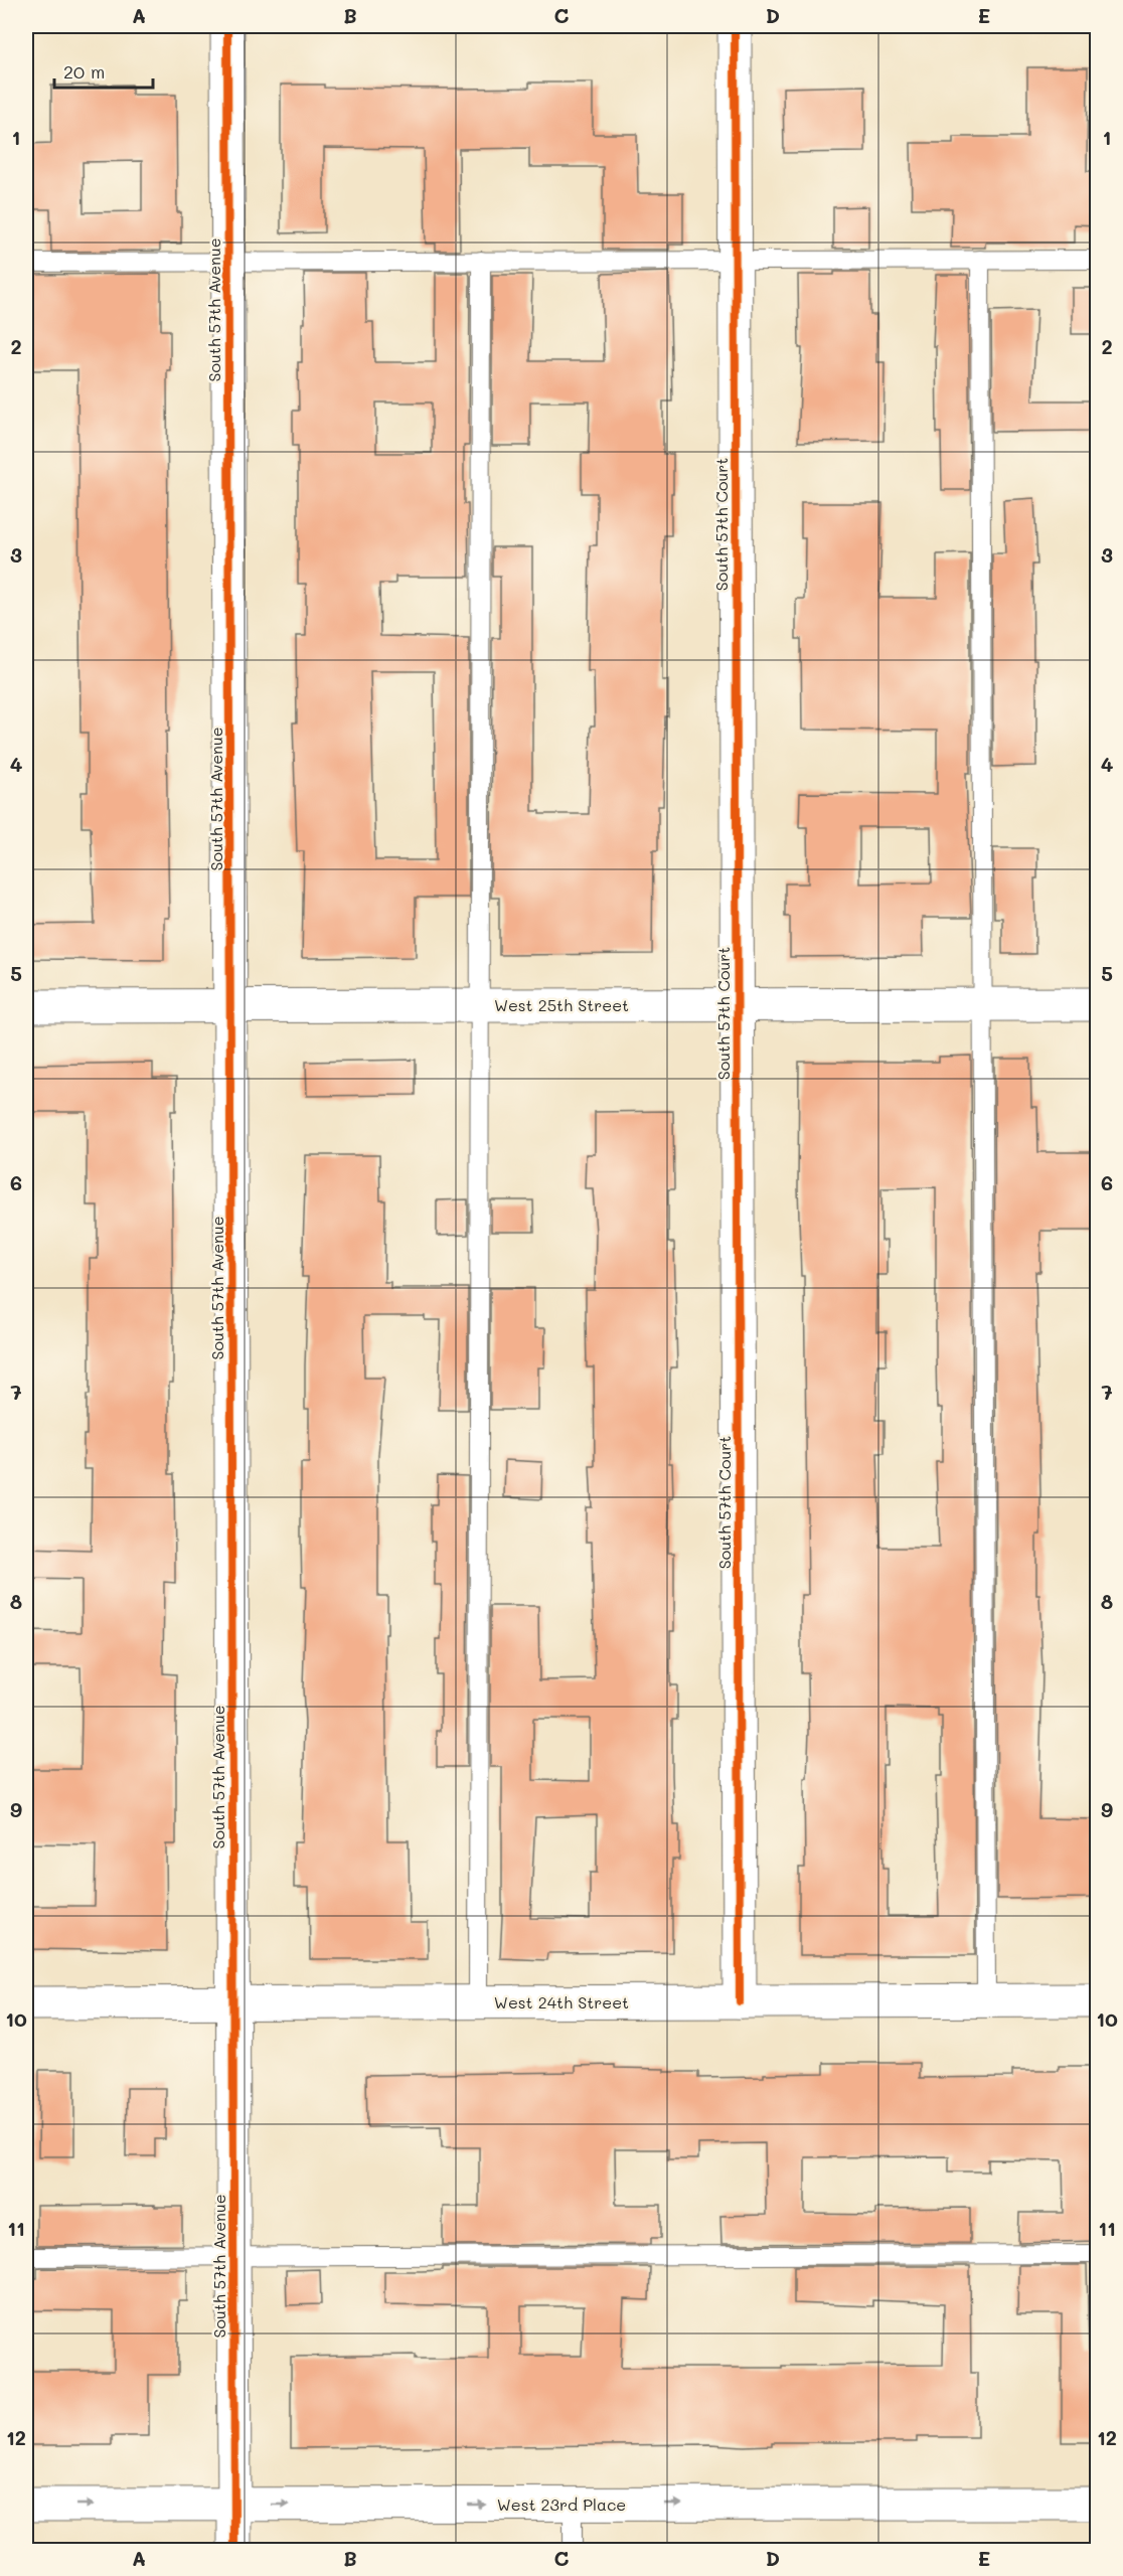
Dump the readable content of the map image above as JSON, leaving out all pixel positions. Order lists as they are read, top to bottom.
{
  "streets": {
    "street": [
      "South 57th Avenue",
      "South 57th Court",
      "West 25th Street",
      "West 24th Street",
      "West 23rd Place"
    ]
  },
  "crossings": [
    ["South 57th Avenue", "West 25th Street"],
    ["South 57th Avenue", "West 24th Street"],
    ["South 57th Avenue", "West 23rd Place"],
    ["South 57th Court", "West 25th Street"],
    ["South 57th Court", "West 24th Street"]
  ],
  "one_way": ["West 23rd Place"],
  "scale_bar": "20 m",
  "grid": {
    "columns": [
      "A",
      "B",
      "C",
      "D",
      "E"
    ],
    "rows": [
      "1",
      "2",
      "3",
      "4",
      "5",
      "6",
      "7",
      "8",
      "9",
      "10",
      "11",
      "12"
    ]
  }
}
